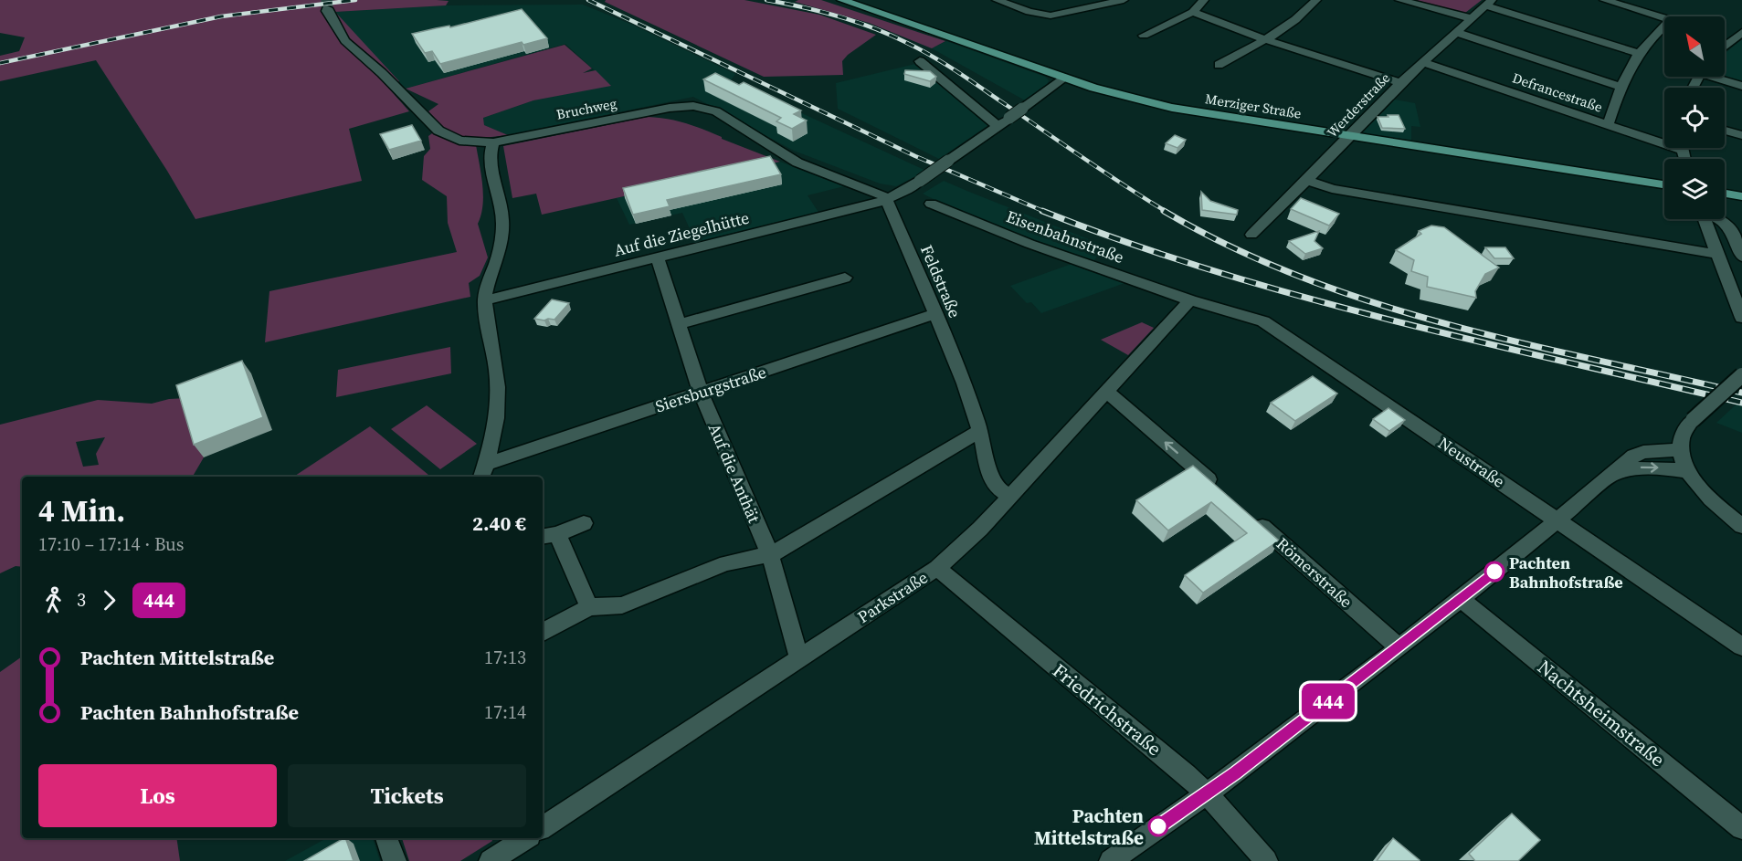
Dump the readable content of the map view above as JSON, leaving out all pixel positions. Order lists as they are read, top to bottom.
{
  "streets": {
    "main road": ["Merziger Straße"],
    "street": [
      "Defrancestraße",
      "Werderstraße",
      "Bruchweg",
      "Auf die Ziegelhütte",
      "Eisenbahnstraße",
      "Feldstraße",
      "Siersburgstraße",
      "Neustraße",
      "Auf die Anthät",
      "Römerstraße",
      "Parkstraße",
      "Friedrichstraße",
      "Nachtsheimstraße"
    ]
  },
  "crossings": [
    ["Defrancestraße", "Werderstraße"],
    ["Werderstraße", "Merziger Straße"],
    ["Bruchweg", "Auf die Ziegelhütte"],
    ["Bruchweg", "Feldstraße"],
    ["Auf die Ziegelhütte", "Feldstraße"],
    ["Auf die Ziegelhütte", "Auf die Anthät"],
    ["Eisenbahnstraße", "Neustraße"],
    ["Eisenbahnstraße", "Parkstraße"],
    ["Feldstraße", "Siersburgstraße"],
    ["Feldstraße", "Parkstraße"],
    ["Siersburgstraße", "Auf die Anthät"],
    ["Neustraße", "Parkstraße"],
    ["Auf die Anthät", "Parkstraße"],
    ["Parkstraße", "Friedrichstraße"]
  ],
  "places": ["Pachten Bahnhofstraße", "Pachten Mittelstraße"],
  "lines": ["bus line 444"],
  "north": "top left",
  "page": {
    "on_map": "444",
    "heading": ["4 Min.", "17:10 – 17:14 · Bus", "2.40 €"],
    "legs": ["3", "444"],
    "list": [
      {
        "name": "Pachten Mittelstraße",
        "value": "17:13"
      },
      {
        "name": "Pachten Bahnhofstraße",
        "value": "17:14"
      }
    ],
    "buttons": ["Los", "Tickets"]
  }
}
